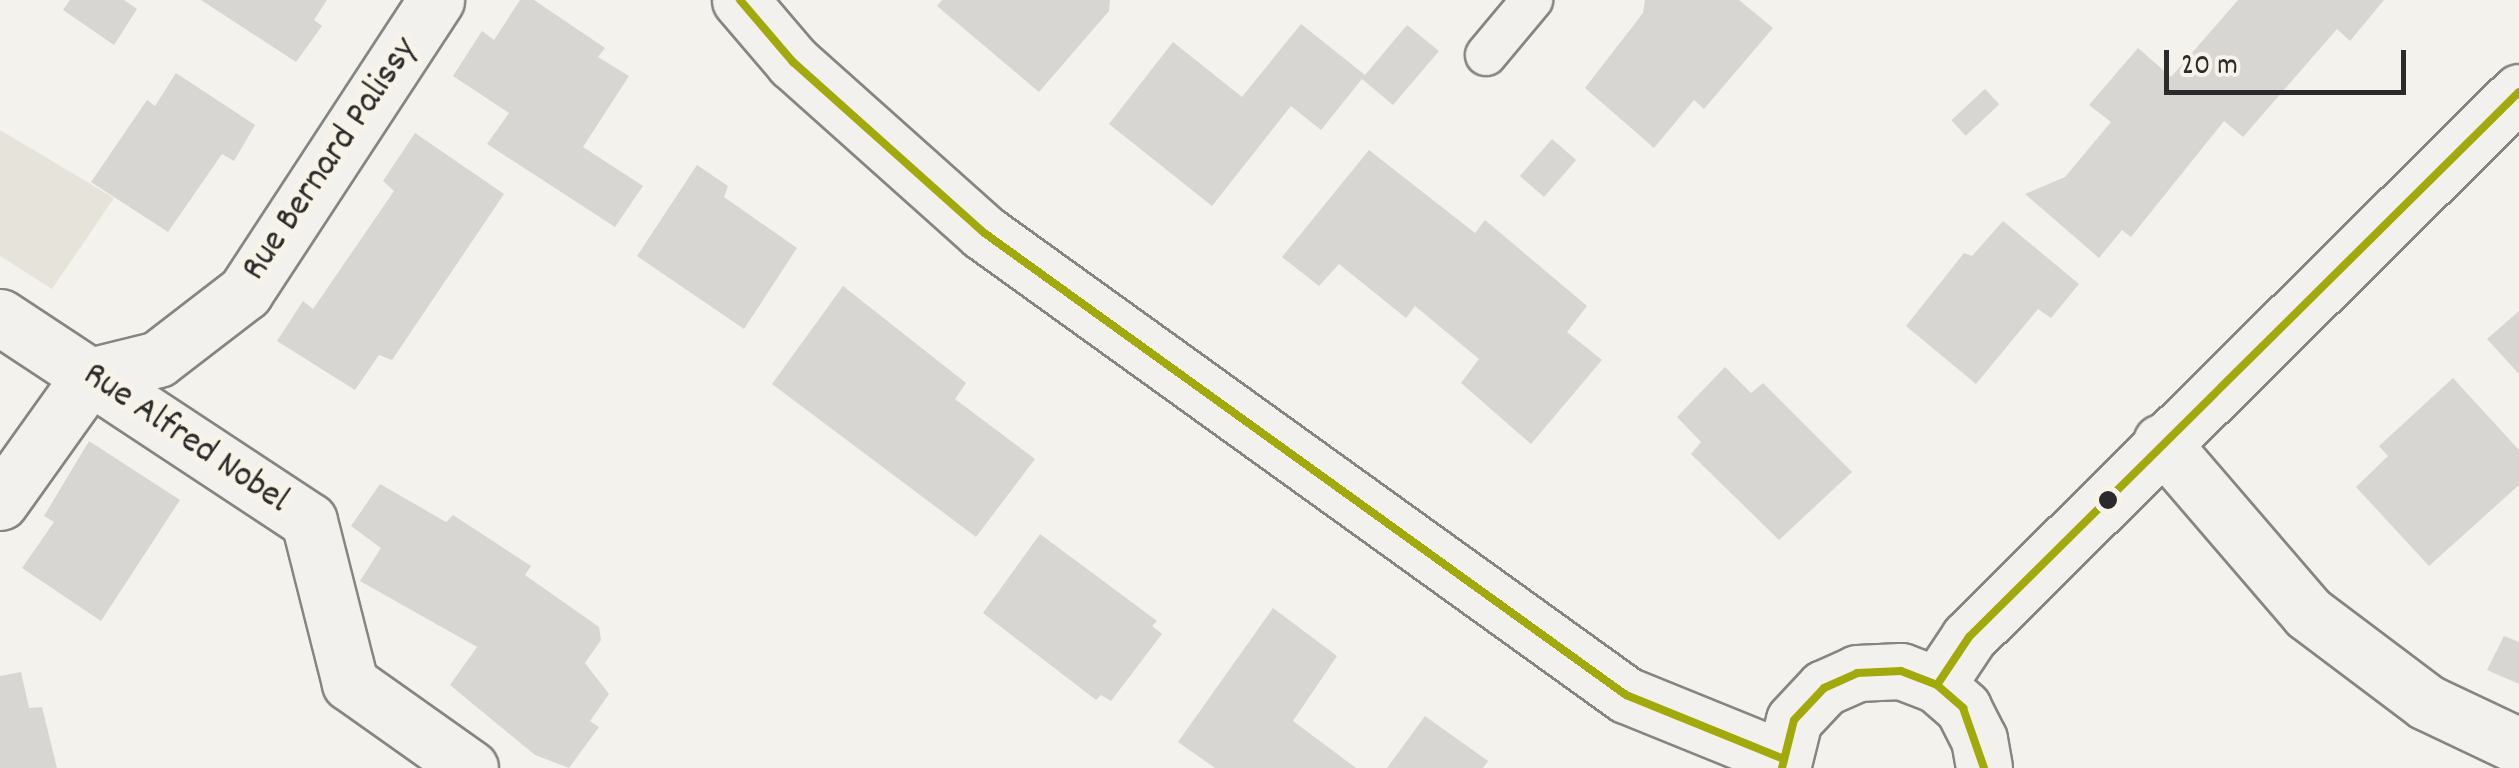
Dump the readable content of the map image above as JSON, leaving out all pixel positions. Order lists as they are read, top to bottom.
{
  "streets": {
    "street": ["Rue Bernard Palissy", "Rue Alfred Nobel"]
  },
  "crossings": [
    ["Rue Bernard Palissy", "Rue Alfred Nobel"]
  ],
  "scale_bar": "20 m"
}
